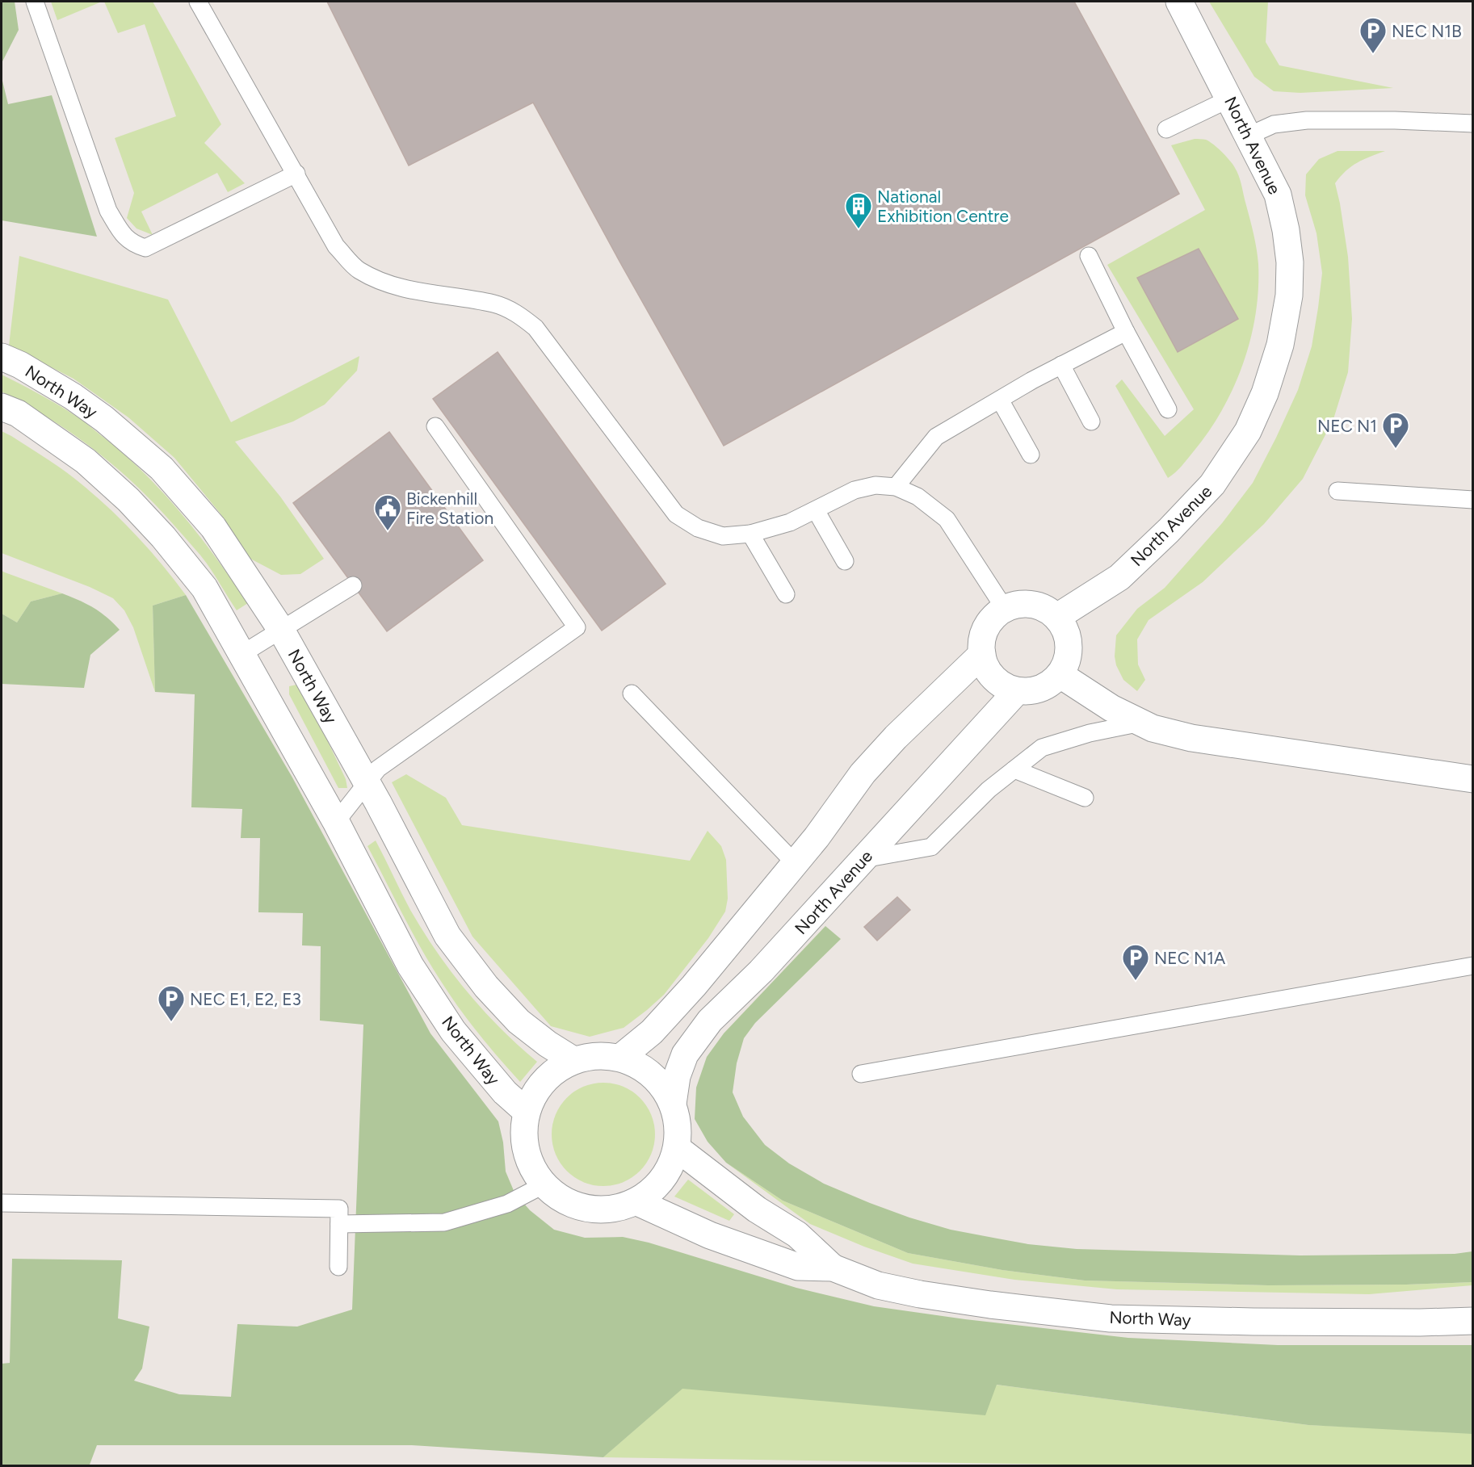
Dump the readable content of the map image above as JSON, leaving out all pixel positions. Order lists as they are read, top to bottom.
{
  "streets": {
    "street": ["North Avenue", "North Way"]
  },
  "crossings": [
    ["North Avenue", "North Way"]
  ],
  "places": {
    "parking": [
      "NEC N1B",
      "NEC N1",
      "NEC N1A",
      "NEC E1, E2, E3"
    ],
    "building": ["National Exhibition Centre"],
    "public building": ["Bickenhill Fire Station"]
  }
}
